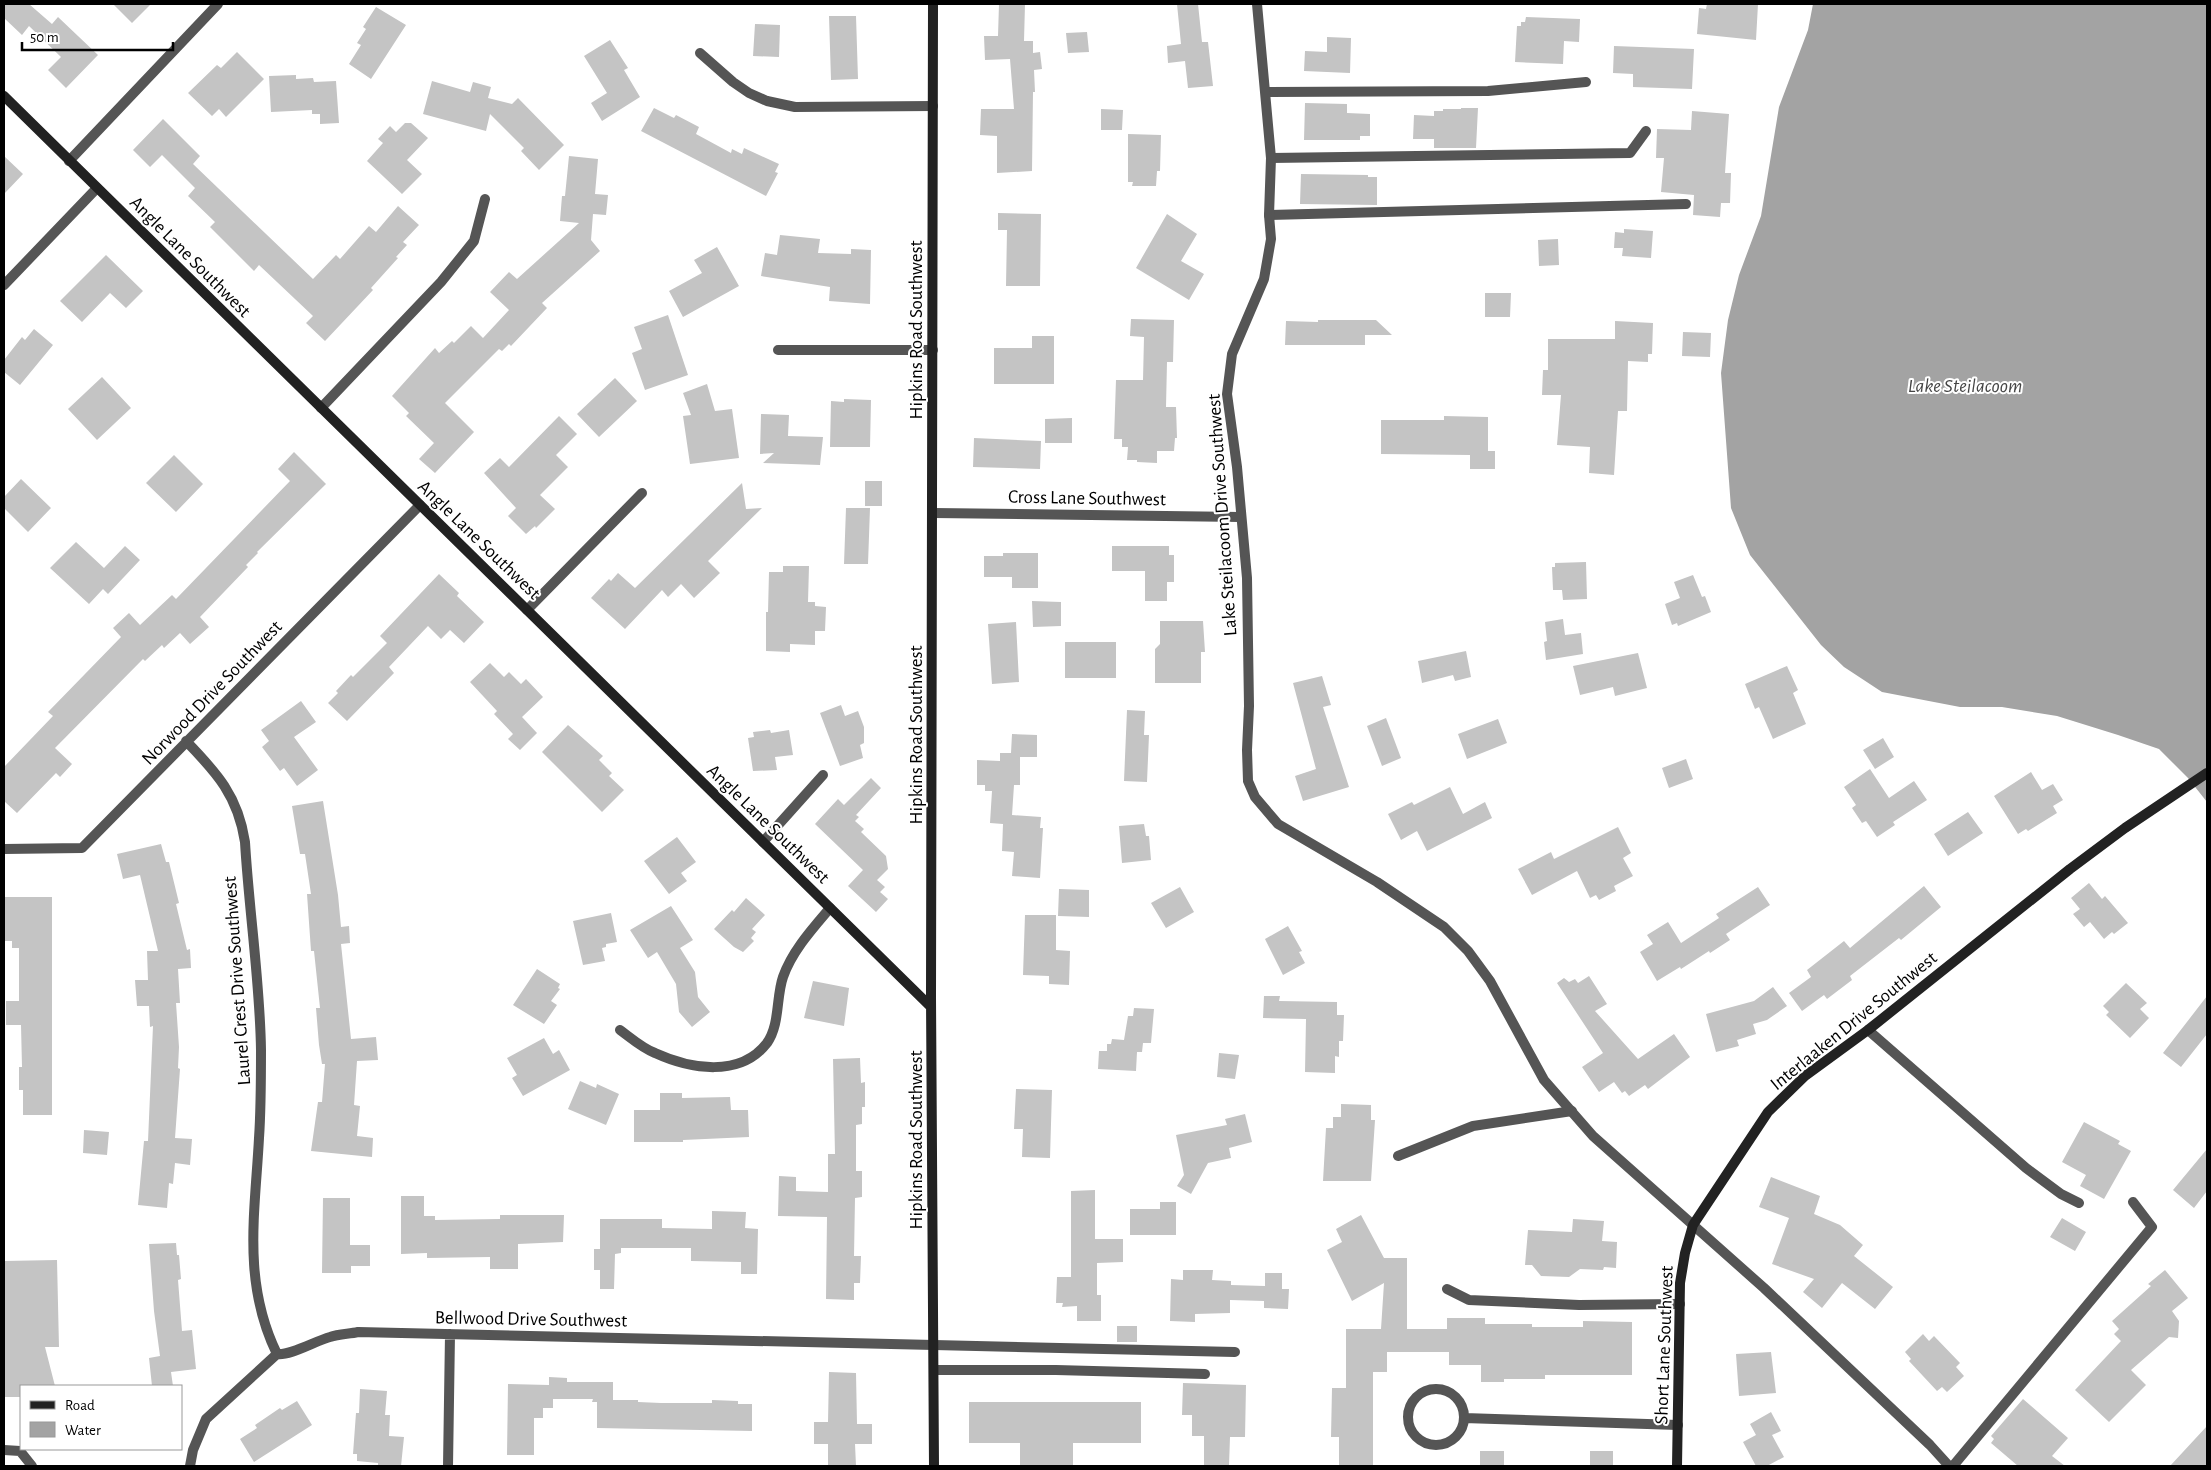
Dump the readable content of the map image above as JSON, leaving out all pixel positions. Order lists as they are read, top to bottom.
{
  "streets": {
    "street": [
      "Angle Lane Southwest",
      "Hipkins Road Southwest",
      "Cross Lane Southwest",
      "Lake Steilacoom Drive Southwest",
      "Norwood Drive Southwest",
      "Laurel Crest Drive Southwest",
      "Interlaaken Drive Southwest",
      "Bellwood Drive Southwest",
      "Short Lane Southwest"
    ]
  },
  "crossings": [
    ["Angle Lane Southwest", "Hipkins Road Southwest"],
    ["Angle Lane Southwest", "Norwood Drive Southwest"],
    ["Hipkins Road Southwest", "Cross Lane Southwest"],
    ["Hipkins Road Southwest", "Bellwood Drive Southwest"],
    ["Cross Lane Southwest", "Lake Steilacoom Drive Southwest"],
    ["Lake Steilacoom Drive Southwest", "Interlaaken Drive Southwest"],
    ["Lake Steilacoom Drive Southwest", "Short Lane Southwest"],
    ["Norwood Drive Southwest", "Laurel Crest Drive Southwest"],
    ["Laurel Crest Drive Southwest", "Bellwood Drive Southwest"],
    ["Interlaaken Drive Southwest", "Short Lane Southwest"]
  ],
  "water": ["Lake Steilacoom"],
  "legend": ["Road", "Water"],
  "scale_bar": "50 m"
}
